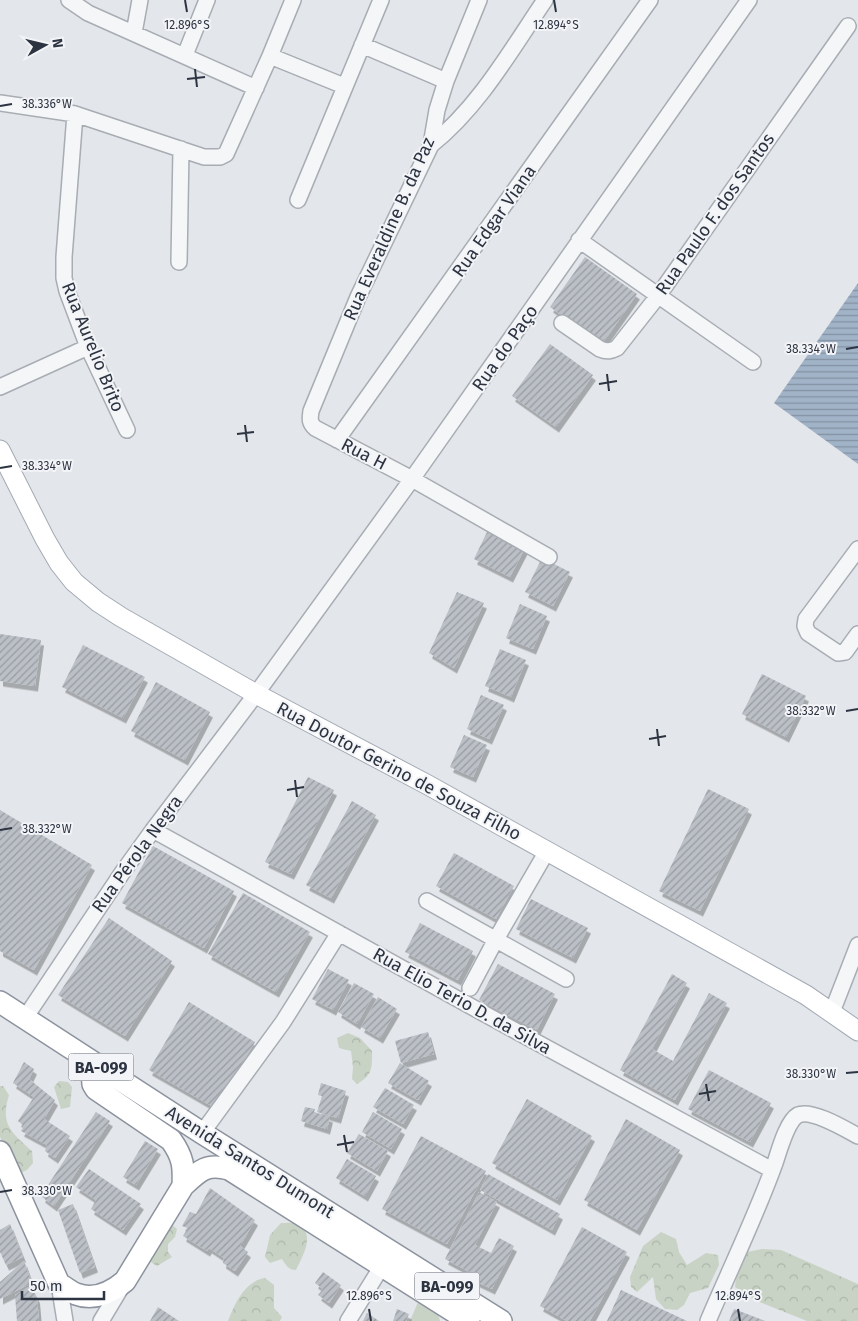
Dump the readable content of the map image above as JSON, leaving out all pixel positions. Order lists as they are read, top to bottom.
{
  "streets": {
    "highway": ["BA-099", "Avenida Santos Dumont"],
    "main road": ["Rua Doutor Gerino de Souza Filho"],
    "street": [
      "Rua Paulo F. dos Santos",
      "Rua Edgar Viana",
      "Rua Everaldine B. da Paz",
      "Rua Aurelio Brito",
      "Rua do Paço",
      "Rua H",
      "Rua Pérola Negra",
      "Rua Elio Terio D. da Silva"
    ]
  },
  "crossings": [
    ["Rua Edgar Viana", "Rua H"],
    ["Rua Everaldine B. da Paz", "Rua H"],
    ["Rua do Paço", "Rua H"],
    ["Rua do Paço", "Rua Doutor Gerino de Souza Filho"],
    ["Rua do Paço", "Rua Pérola Negra"],
    ["Rua Doutor Gerino de Souza Filho", "Rua Pérola Negra"],
    ["Rua Pérola Negra", "Rua Elio Terio D. da Silva"],
    ["Rua Pérola Negra", "Avenida Santos Dumont"]
  ],
  "scale_bar": "50 m",
  "north": "right",
  "coordinates": [
    "12.896°S",
    "12.894°S",
    "38.336°W",
    "38.334°W",
    "38.332°W",
    "38.330°W"
  ]
}
